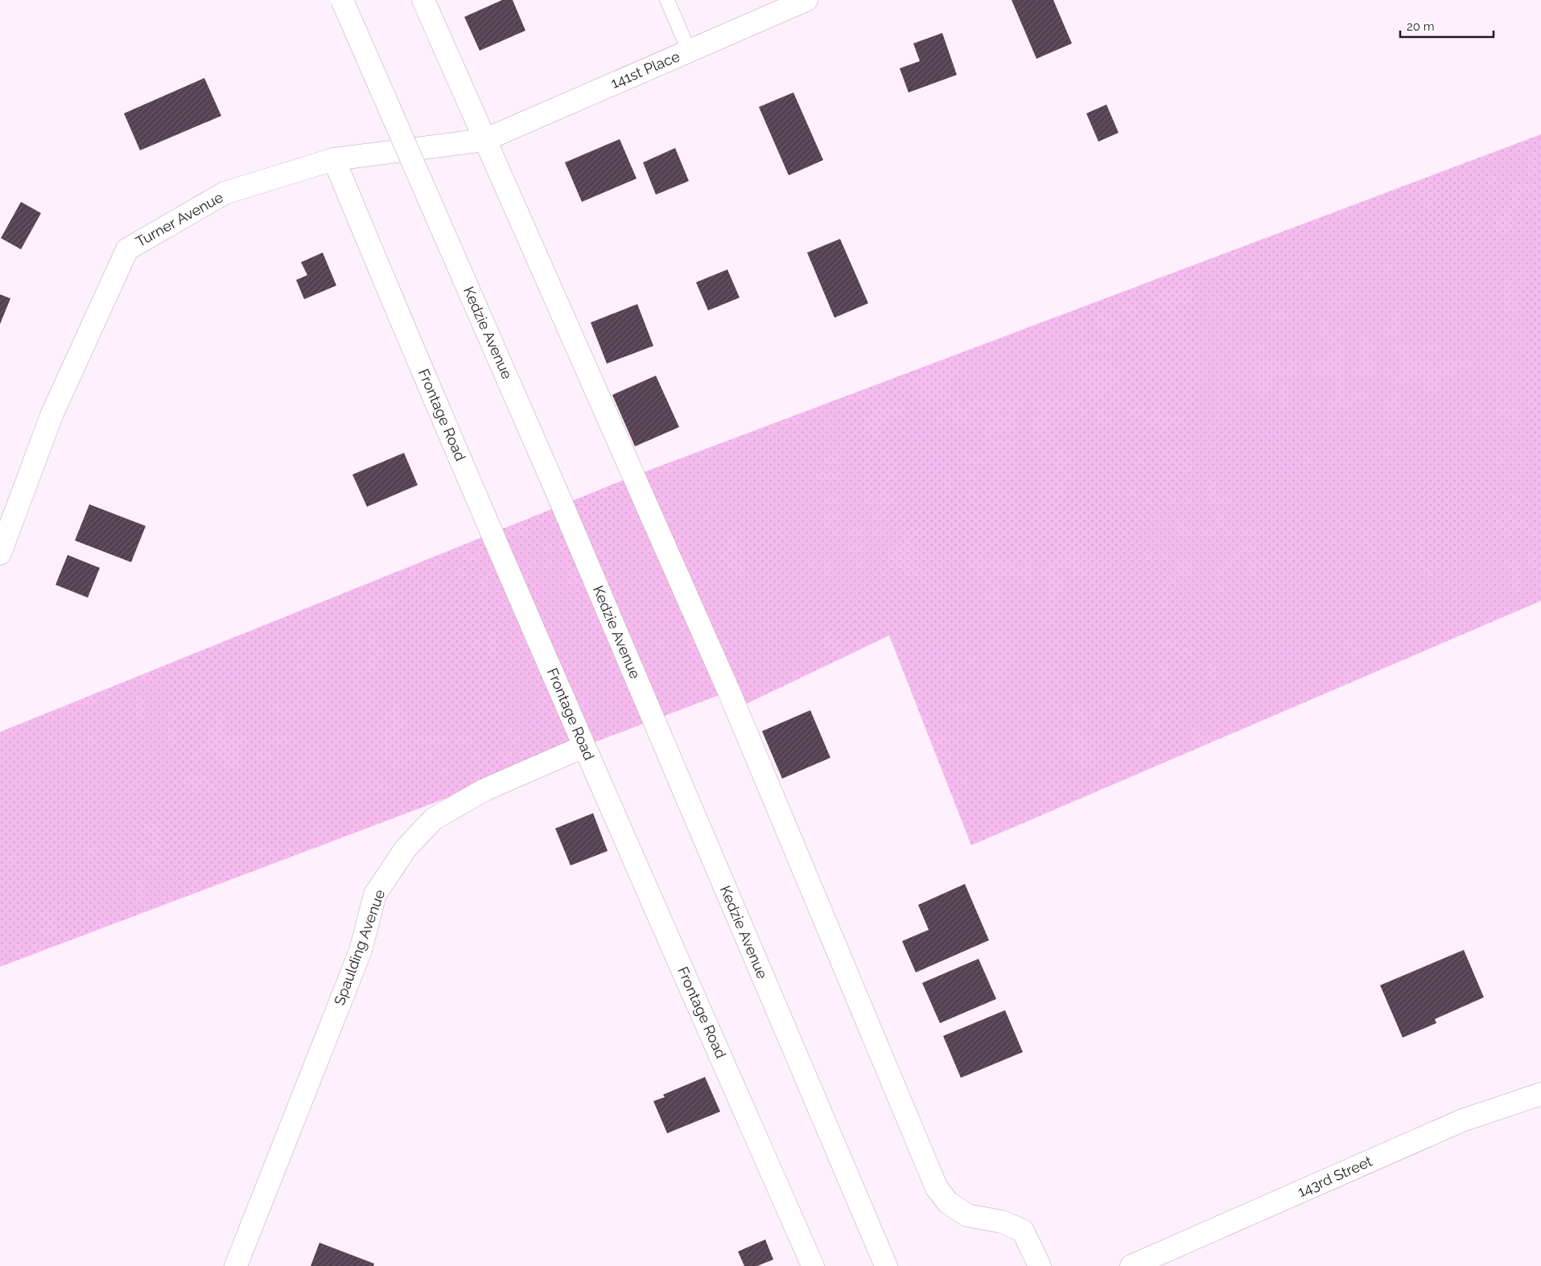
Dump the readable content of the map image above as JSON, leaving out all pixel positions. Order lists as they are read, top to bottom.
{
  "streets": {
    "street": [
      "141st Place",
      "Turner Avenue",
      "Kedzie Avenue",
      "Frontage Road",
      "Spaulding Avenue",
      "143rd Street"
    ]
  },
  "crossings": [
    ["141st Place", "Turner Avenue"],
    ["Turner Avenue", "Frontage Road"],
    ["Frontage Road", "Spaulding Avenue"]
  ],
  "scale_bar": "20 m"
}
